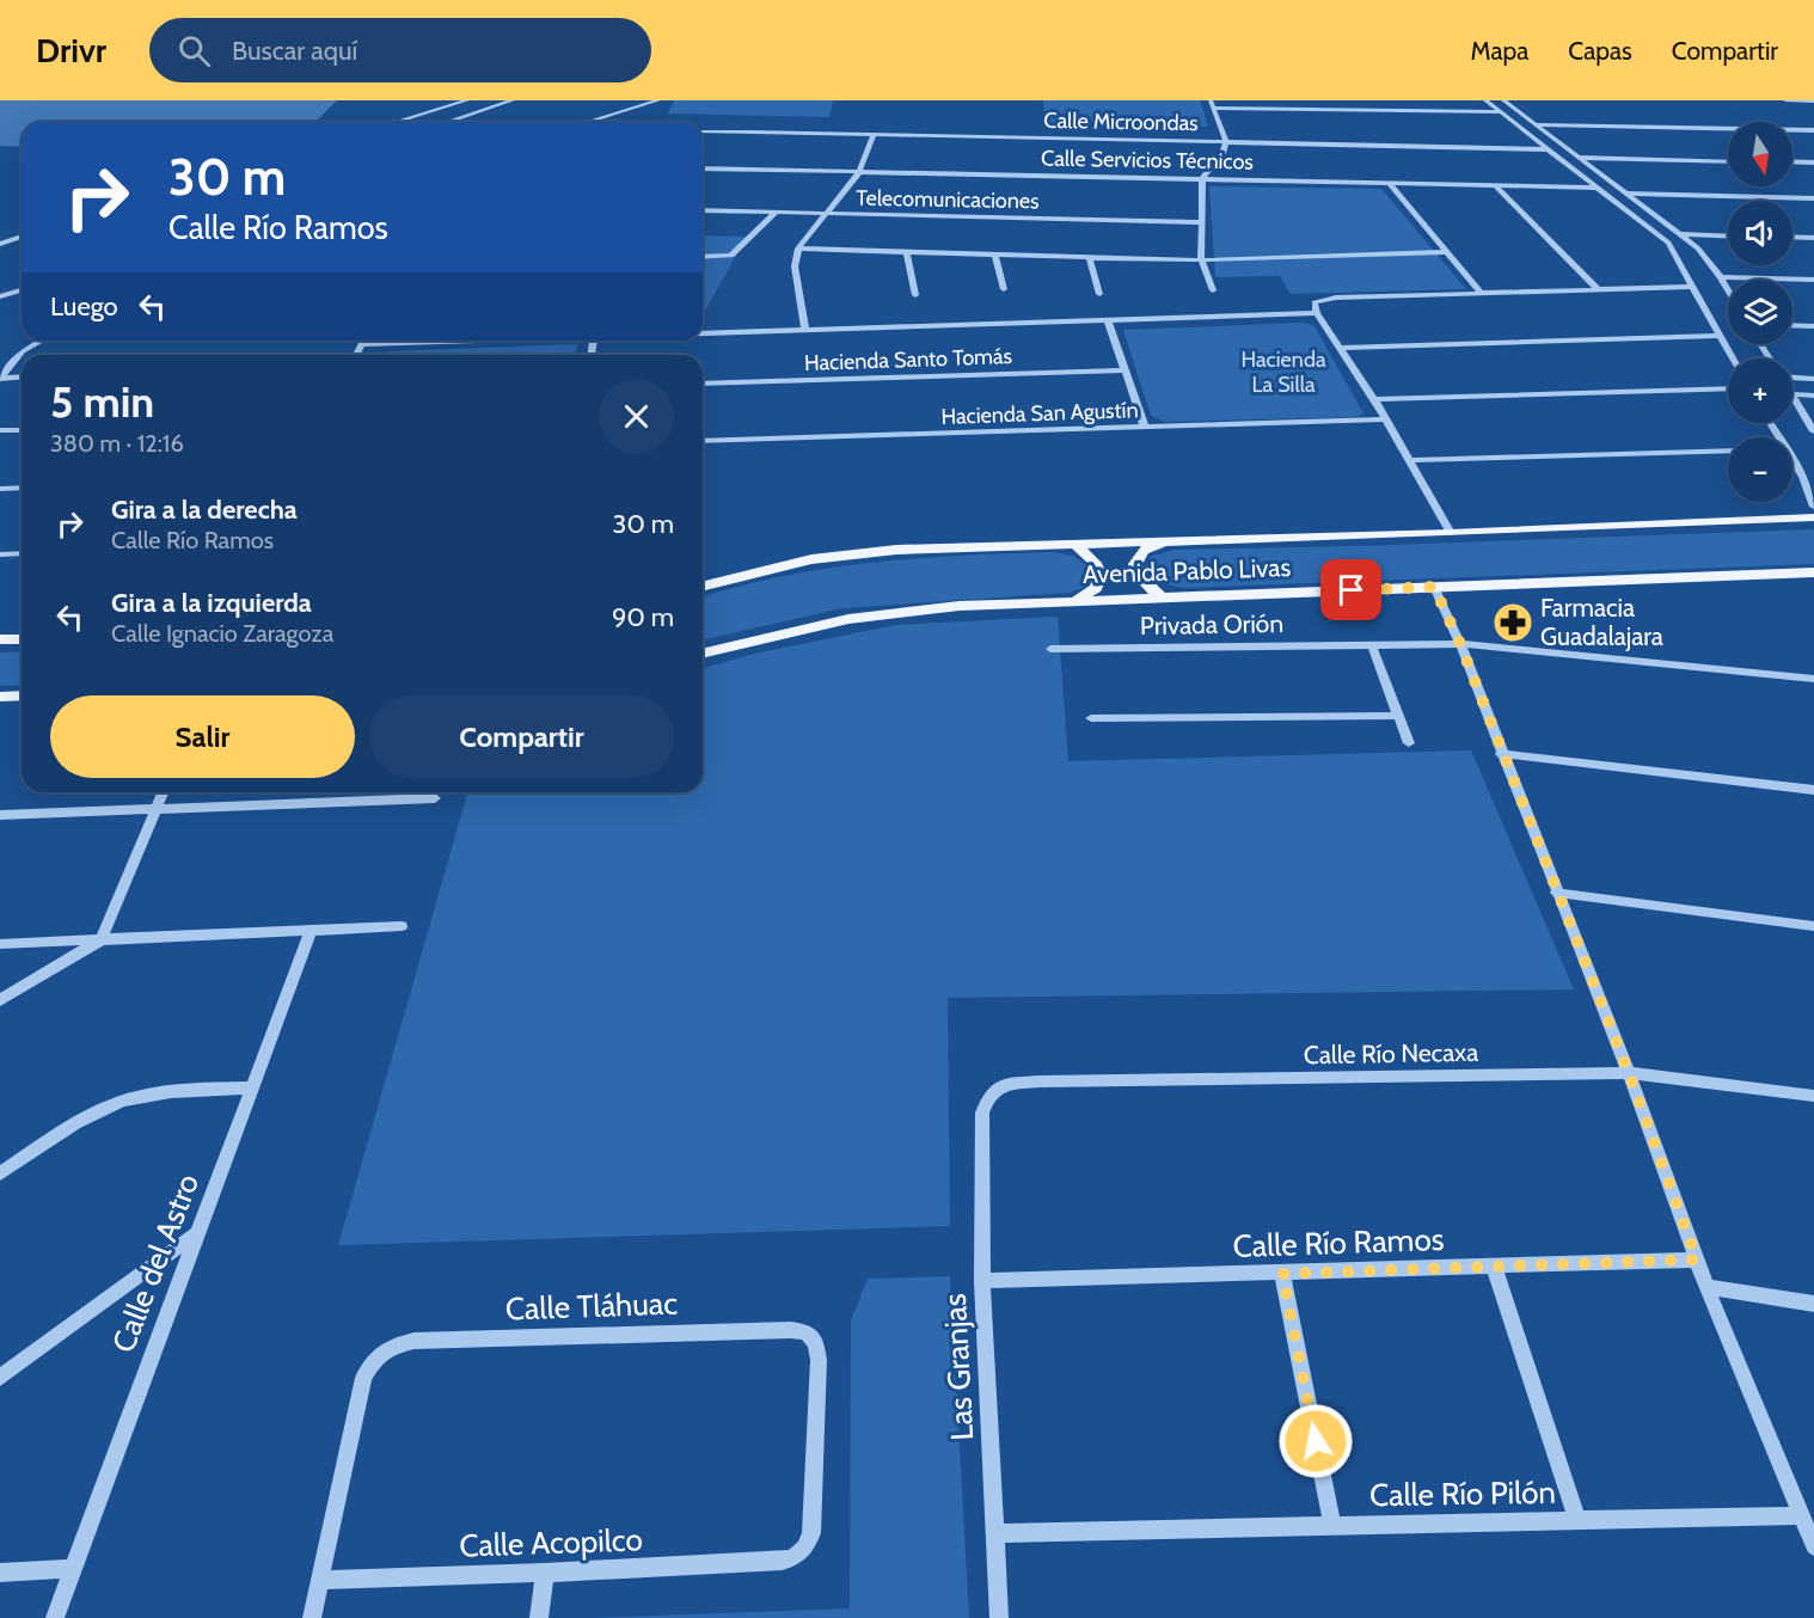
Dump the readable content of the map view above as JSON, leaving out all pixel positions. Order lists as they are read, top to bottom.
{
  "streets": {
    "main road": ["Avenida Pablo Livas"],
    "street": [
      "Calle Microondas",
      "Calle Servicios Técnicos",
      "Telecomunicaciones",
      "Hacienda Santo Tomás",
      "Hacienda San Agustín",
      "Privada Orión",
      "Calle Río Necaxa",
      "Calle Río Ramos",
      "Calle del Astro",
      "Calle Tláhuac",
      "Las Granjas",
      "Calle Río Pilón",
      "Calle Acopilco"
    ]
  },
  "crossings": [
    ["Calle Río Necaxa", "Las Granjas"],
    ["Calle Río Ramos", "Las Granjas"],
    ["Calle Tláhuac", "Calle Acopilco"],
    ["Las Granjas", "Calle Río Pilón"]
  ],
  "parks": ["Hacienda La Silla"],
  "places": {
    "pharmacy": ["Farmacia Guadalajara"]
  },
  "north": "bottom",
  "page": {
    "header": "Drivr",
    "search": "Buscar aquí",
    "nav": ["Mapa", "Capas", "Compartir"],
    "map_buttons": ["+", "−"],
    "turn": ["30 m", "Calle Río Ramos"],
    "then": "Luego",
    "heading": ["5 min", "380 m · 12:16"],
    "list": [
      {
        "name": "Gira a la derecha",
        "note": "Calle Río Ramos",
        "value": "30 m"
      },
      {
        "name": "Gira a la izquierda",
        "note": "Calle Ignacio Zaragoza",
        "value": "90 m"
      }
    ],
    "buttons": ["Salir", "Compartir"]
  }
}
